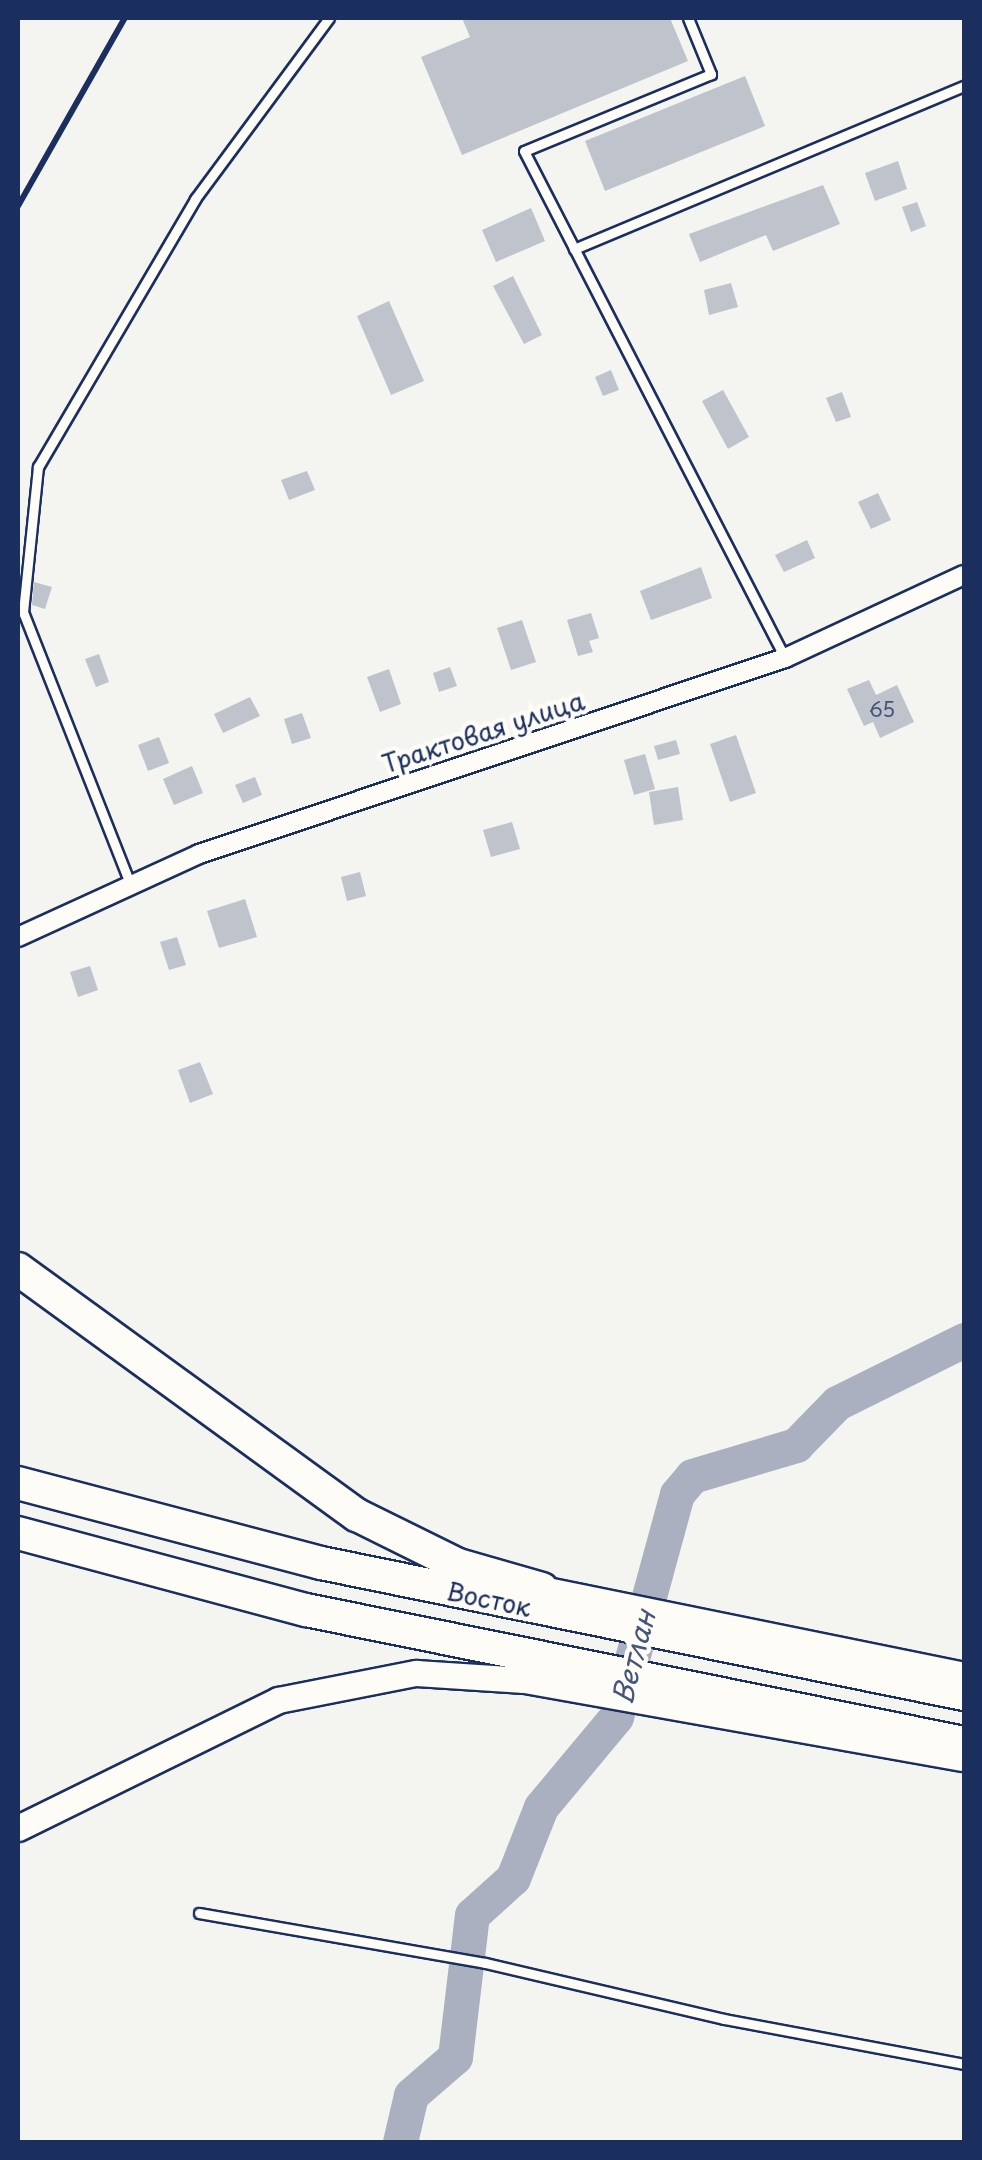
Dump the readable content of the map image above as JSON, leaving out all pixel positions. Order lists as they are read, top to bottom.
{
  "streets": {
    "highway": ["Восток"],
    "street": ["Трактовая улица"]
  },
  "water": ["Ветлан"],
  "house_numbers": ["65"]
}
